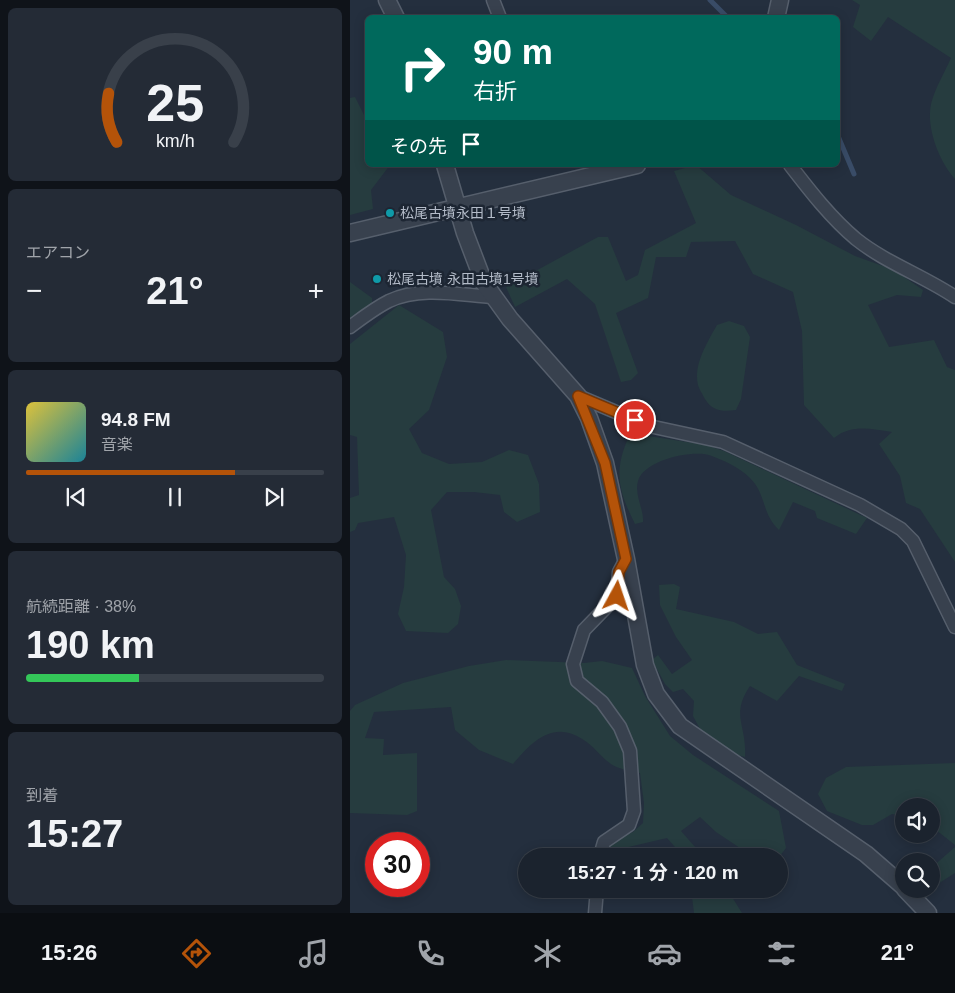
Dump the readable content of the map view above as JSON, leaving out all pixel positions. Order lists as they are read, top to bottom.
{
  "places": ["松尾古墳永田１号墳", "松尾古墳 永田古墳1号墳"],
  "page": {
    "turn": ["90 m", "右折"],
    "then": "その先",
    "tile": [
      "エアコン",
      ["航続距離 · 38%", "190 km"],
      ["到着", "15:27"]
    ],
    "heat": ["−", "21°", "+"],
    "song": ["94.8 FM", "音楽"],
    "limit": "30",
    "trip": "15:27 · 1 分 · 120 m",
    "tabs": ["15:26", "21°"],
    "gauge": ["25", "km/h"]
  }
}
